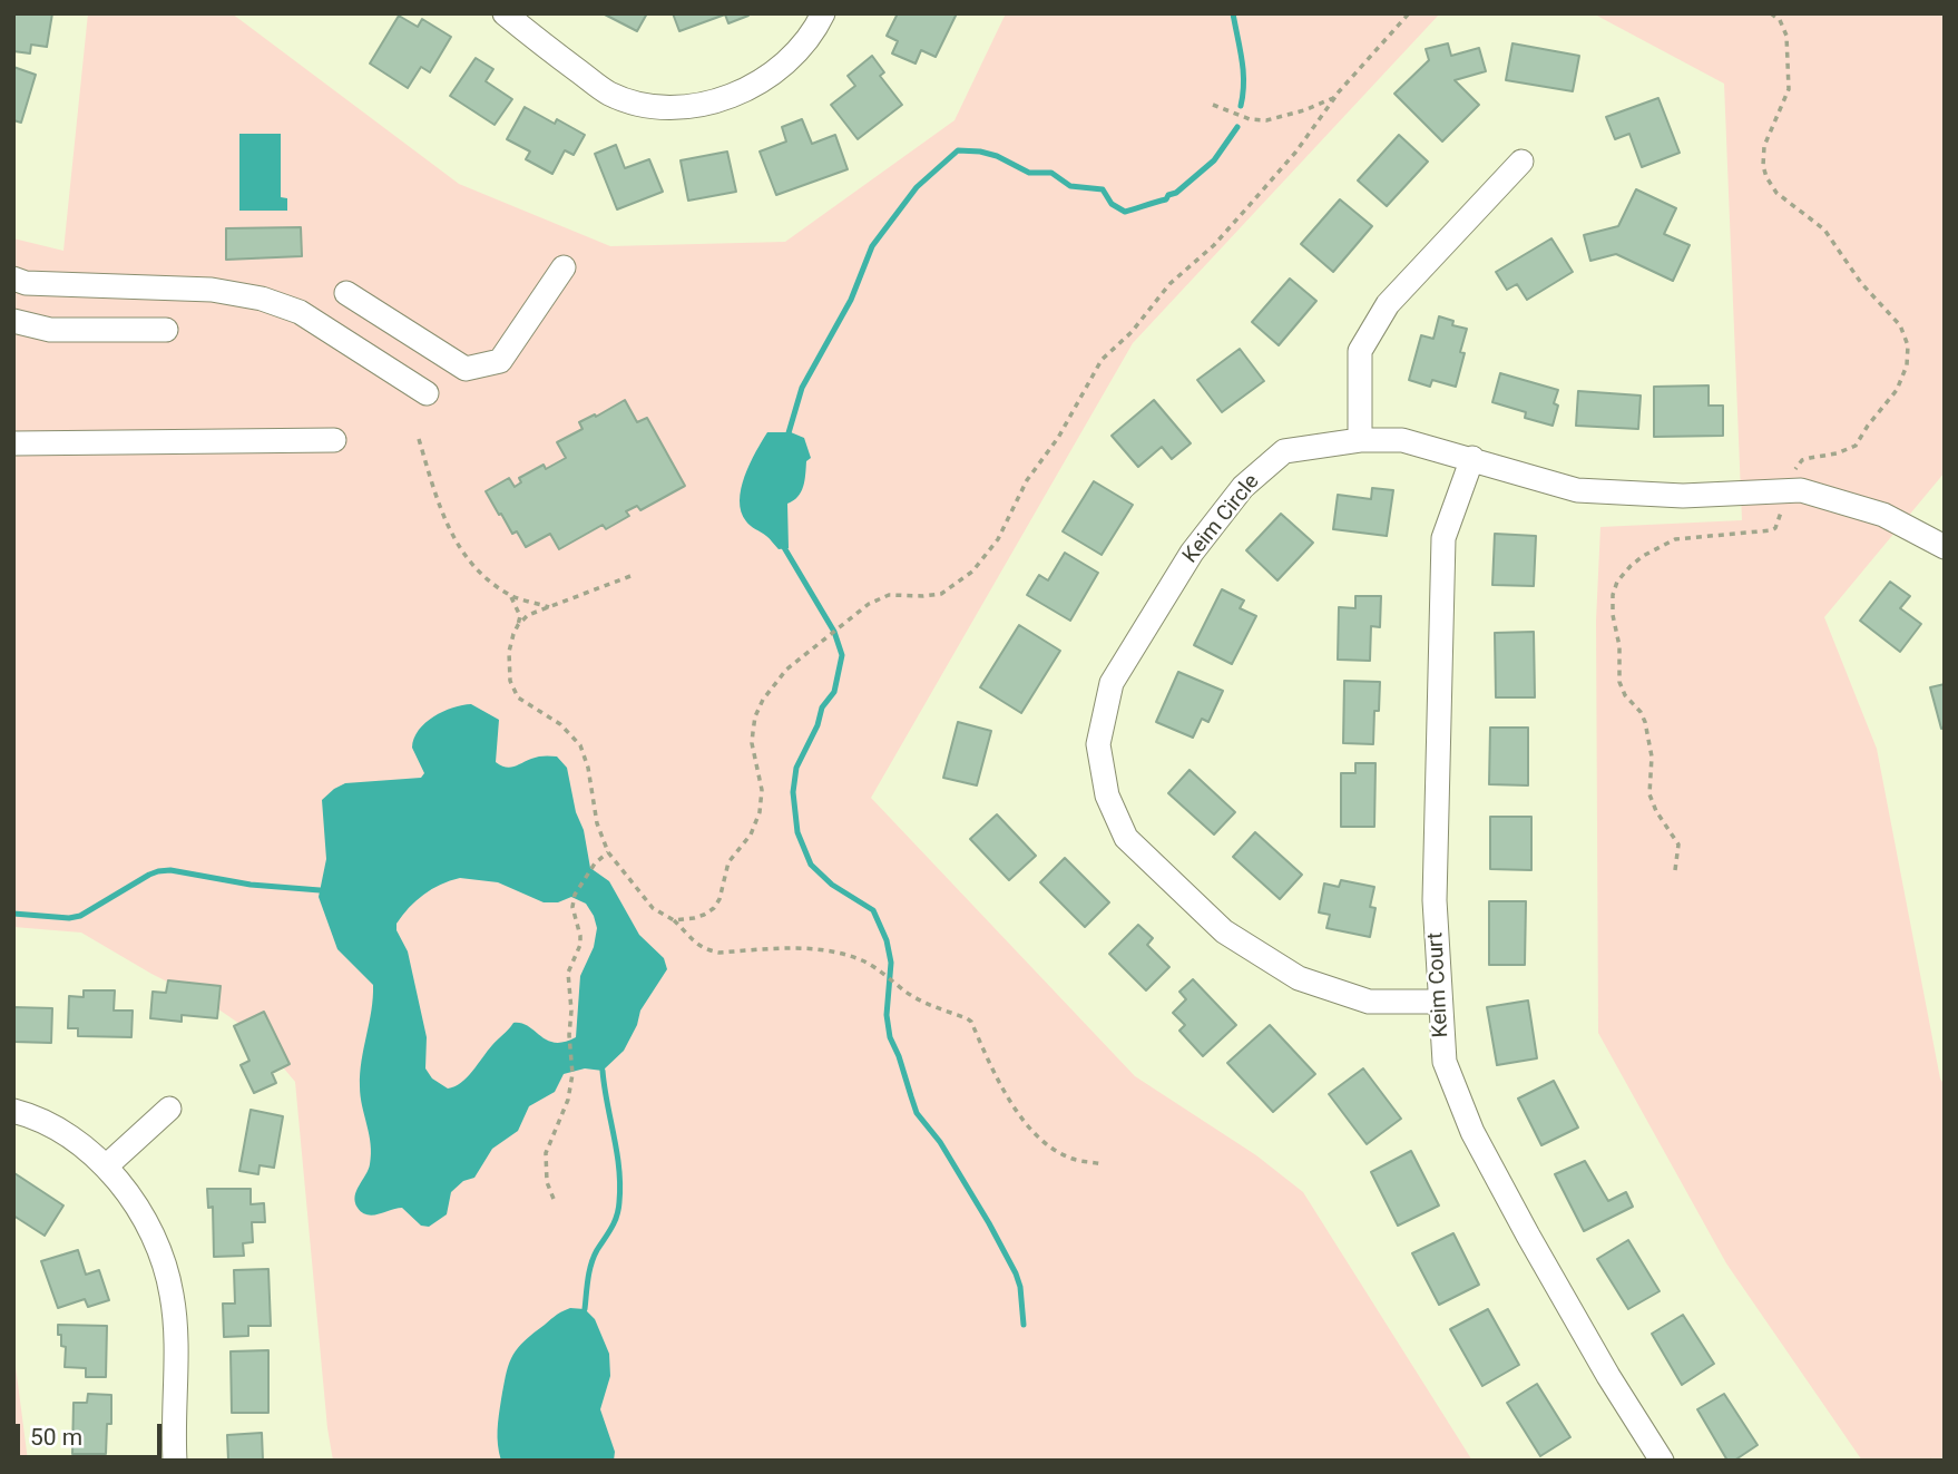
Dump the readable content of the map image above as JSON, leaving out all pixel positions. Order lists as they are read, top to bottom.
{
  "streets": {
    "street": ["Keim Circle", "Keim Court"]
  },
  "crossings": [
    ["Keim Circle", "Keim Court"]
  ],
  "scale_bar": "50 m"
}
